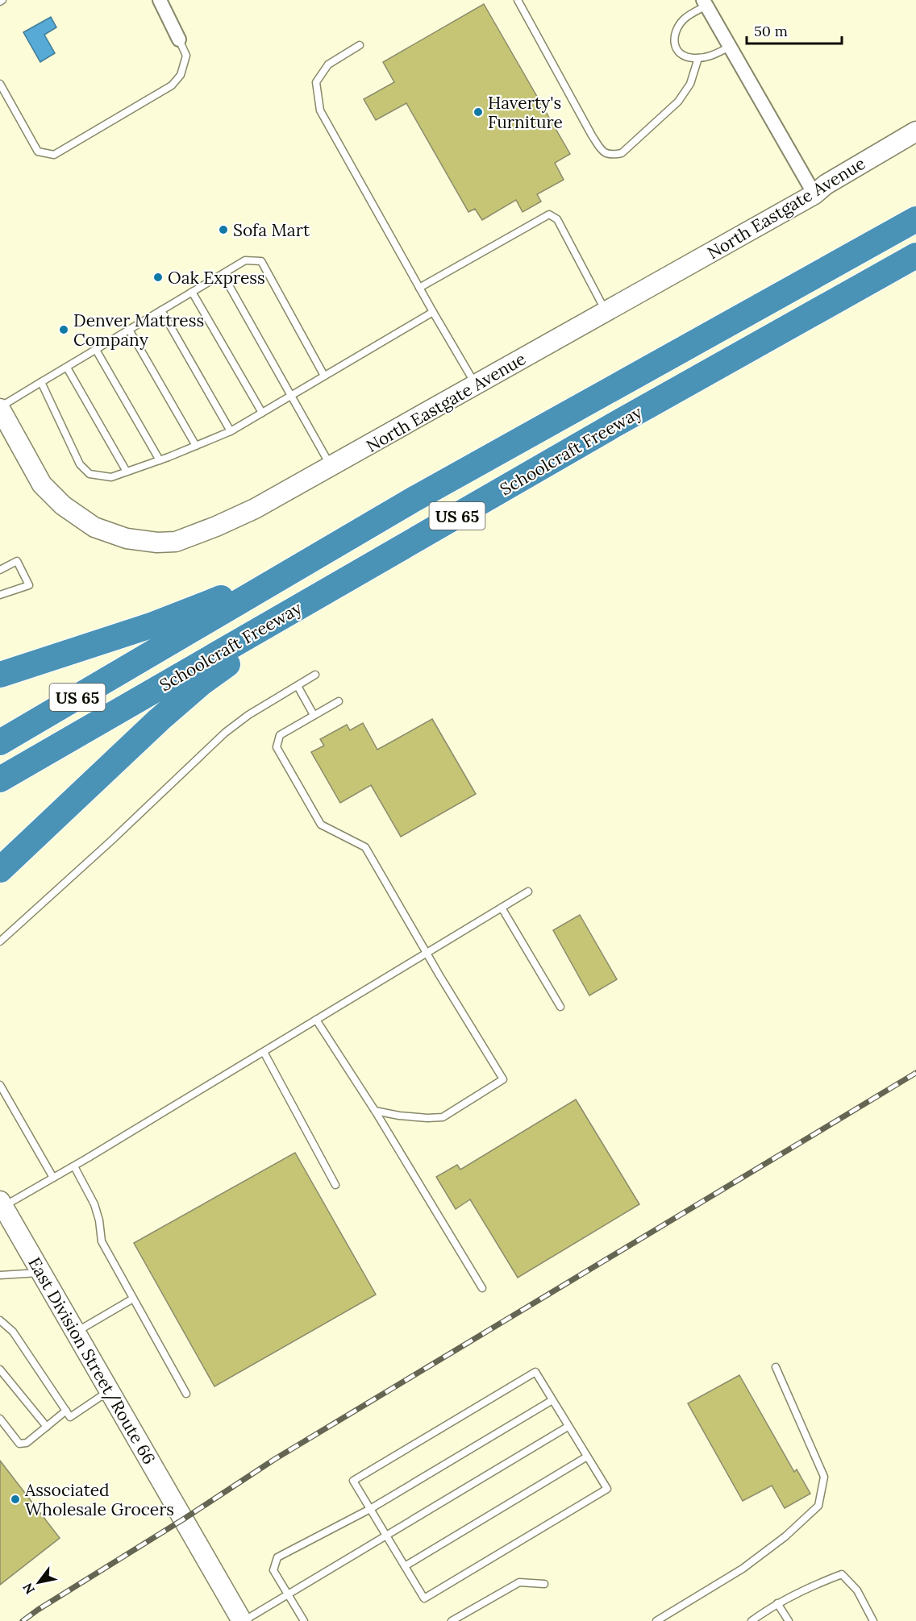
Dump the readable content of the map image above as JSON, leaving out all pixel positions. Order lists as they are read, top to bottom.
{
  "streets": {
    "highway": ["Schoolcraft Freeway", "US 65"],
    "street": ["North Eastgate Avenue", "East Division Street/Route 66"]
  },
  "places": [
    "Haverty's Furniture",
    "Sofa Mart",
    "Oak Express",
    "Denver Mattress Company",
    "Associated Wholesale Grocers"
  ],
  "scale_bar": "50 m",
  "north": "bottom left"
}
